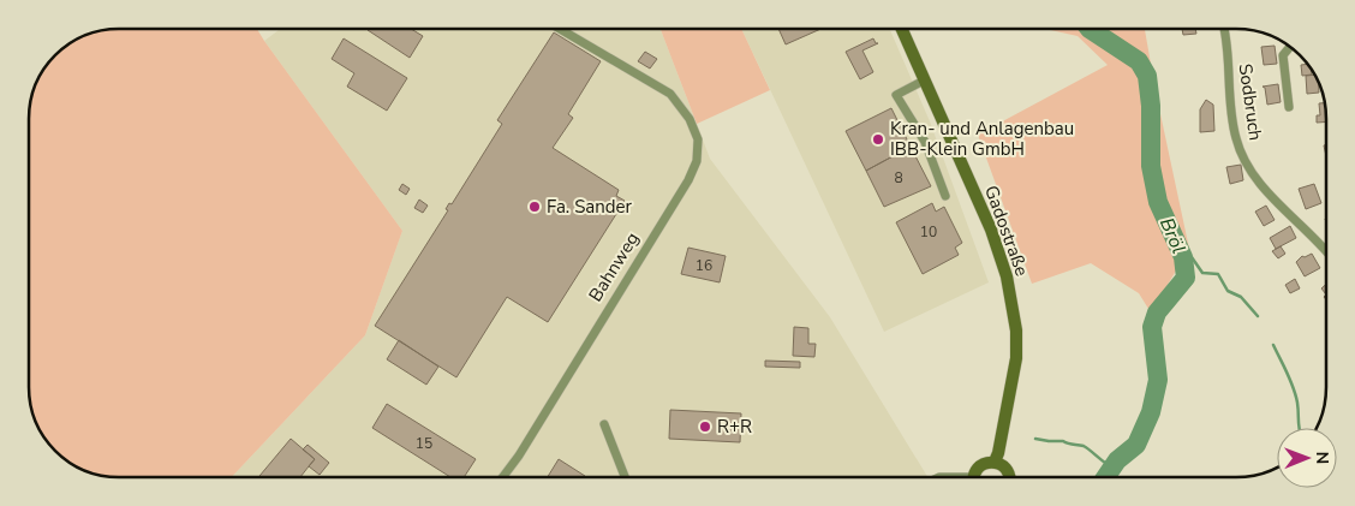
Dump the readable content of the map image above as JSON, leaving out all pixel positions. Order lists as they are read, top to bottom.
{
  "streets": {
    "main road": ["Gadostraße"],
    "street": ["Sodbruch", "Bahnweg"]
  },
  "water": ["Bröl"],
  "places": ["Kran- und Anlagenbau IBB-Klein GmbH", "Fa. Sander", "R+R"],
  "house_numbers": [
    "8",
    "10",
    "16",
    "15"
  ],
  "north": "right"
}
